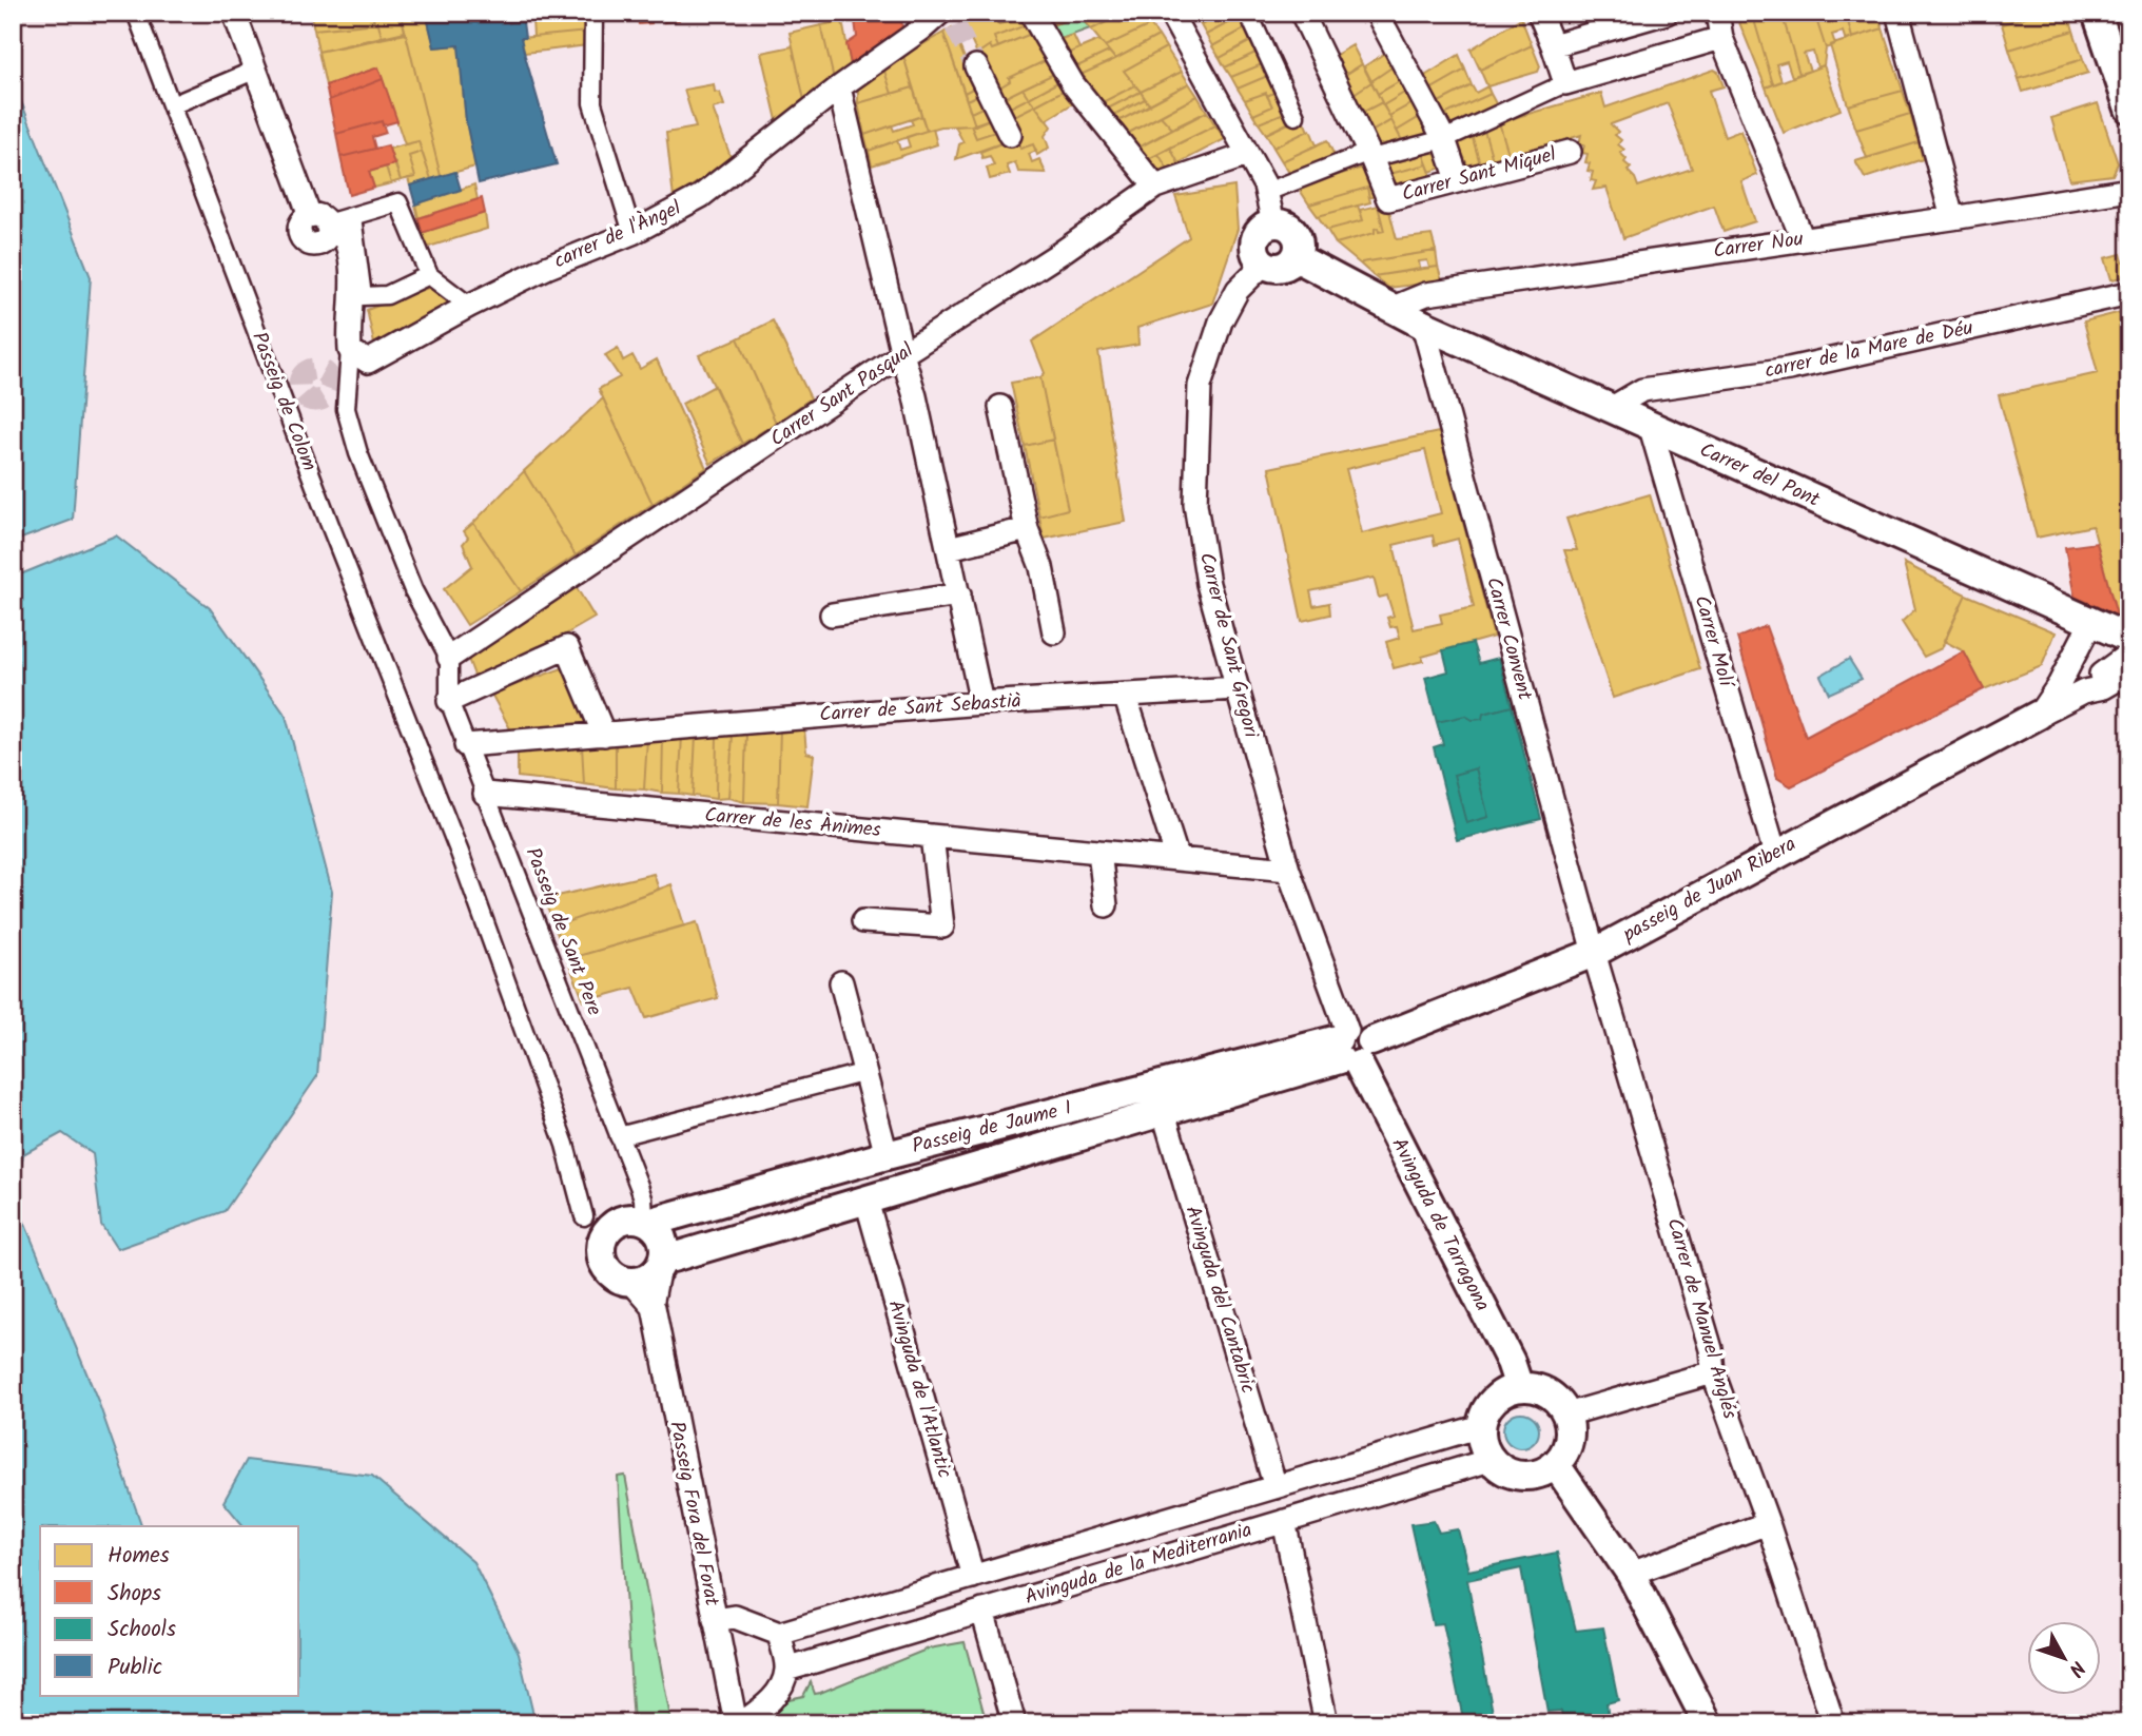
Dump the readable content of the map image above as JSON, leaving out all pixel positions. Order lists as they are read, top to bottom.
{
  "streets": {
    "street": [
      "Carrer Sant Miquel",
      "carrer de l'Àngel",
      "Carrer Nou",
      "carrer de la Mare de Déu",
      "Carrer Sant Pasqual",
      "Passeig de Colom",
      "Carrer del Pont",
      "Carrer Convent",
      "Carrer Molí",
      "Carrer de Sant Gregori",
      "Carrer de Sant Sebastià",
      "Carrer de les Ànimes",
      "passeig de Juan Ribera",
      "Passeig de Sant Pere",
      "Passeig de Jaume I",
      "Avinguda de Tarragona",
      "Avinguda del Cantabric",
      "Carrer de Manuel Anglés",
      "Avinguda de l'Atlantic",
      "Passeig Fora del Forat",
      "Avinguda de la Mediterrania"
    ]
  },
  "crossings": [
    ["Carrer Nou", "Carrer del Pont"],
    ["carrer de la Mare de Déu", "Carrer del Pont"],
    ["Carrer Sant Pasqual", "Passeig de Sant Pere"],
    ["Carrer del Pont", "Carrer Convent"],
    ["Carrer del Pont", "Carrer Molí"],
    ["Carrer del Pont", "Carrer de Sant Gregori"],
    ["Carrer del Pont", "passeig de Juan Ribera"],
    ["Carrer Convent", "passeig de Juan Ribera"],
    ["Carrer Convent", "Carrer de Manuel Anglés"],
    ["Carrer Molí", "passeig de Juan Ribera"],
    ["Carrer de Sant Gregori", "Carrer de Sant Sebastià"],
    ["Carrer de Sant Gregori", "Carrer de les Ànimes"],
    ["Carrer de Sant Gregori", "passeig de Juan Ribera"],
    ["Carrer de Sant Gregori", "Passeig de Jaume I"],
    ["Carrer de Sant Gregori", "Avinguda de Tarragona"],
    ["Carrer de Sant Sebastià", "Passeig de Sant Pere"],
    ["Carrer de les Ànimes", "Passeig de Sant Pere"],
    ["passeig de Juan Ribera", "Passeig de Jaume I"],
    ["passeig de Juan Ribera", "Avinguda de Tarragona"],
    ["passeig de Juan Ribera", "Carrer de Manuel Anglés"],
    ["Passeig de Sant Pere", "Passeig de Jaume I"],
    ["Passeig de Sant Pere", "Passeig Fora del Forat"],
    ["Passeig de Jaume I", "Avinguda de Tarragona"],
    ["Passeig de Jaume I", "Avinguda del Cantabric"],
    ["Passeig de Jaume I", "Avinguda de l'Atlantic"],
    ["Passeig de Jaume I", "Passeig Fora del Forat"],
    ["Avinguda de Tarragona", "Avinguda de la Mediterrania"],
    ["Avinguda del Cantabric", "Avinguda de la Mediterrania"],
    ["Avinguda de l'Atlantic", "Avinguda de la Mediterrania"]
  ],
  "legend": [
    "Homes",
    "Shops",
    "Schools",
    "Public"
  ],
  "north": "bottom right"
}
